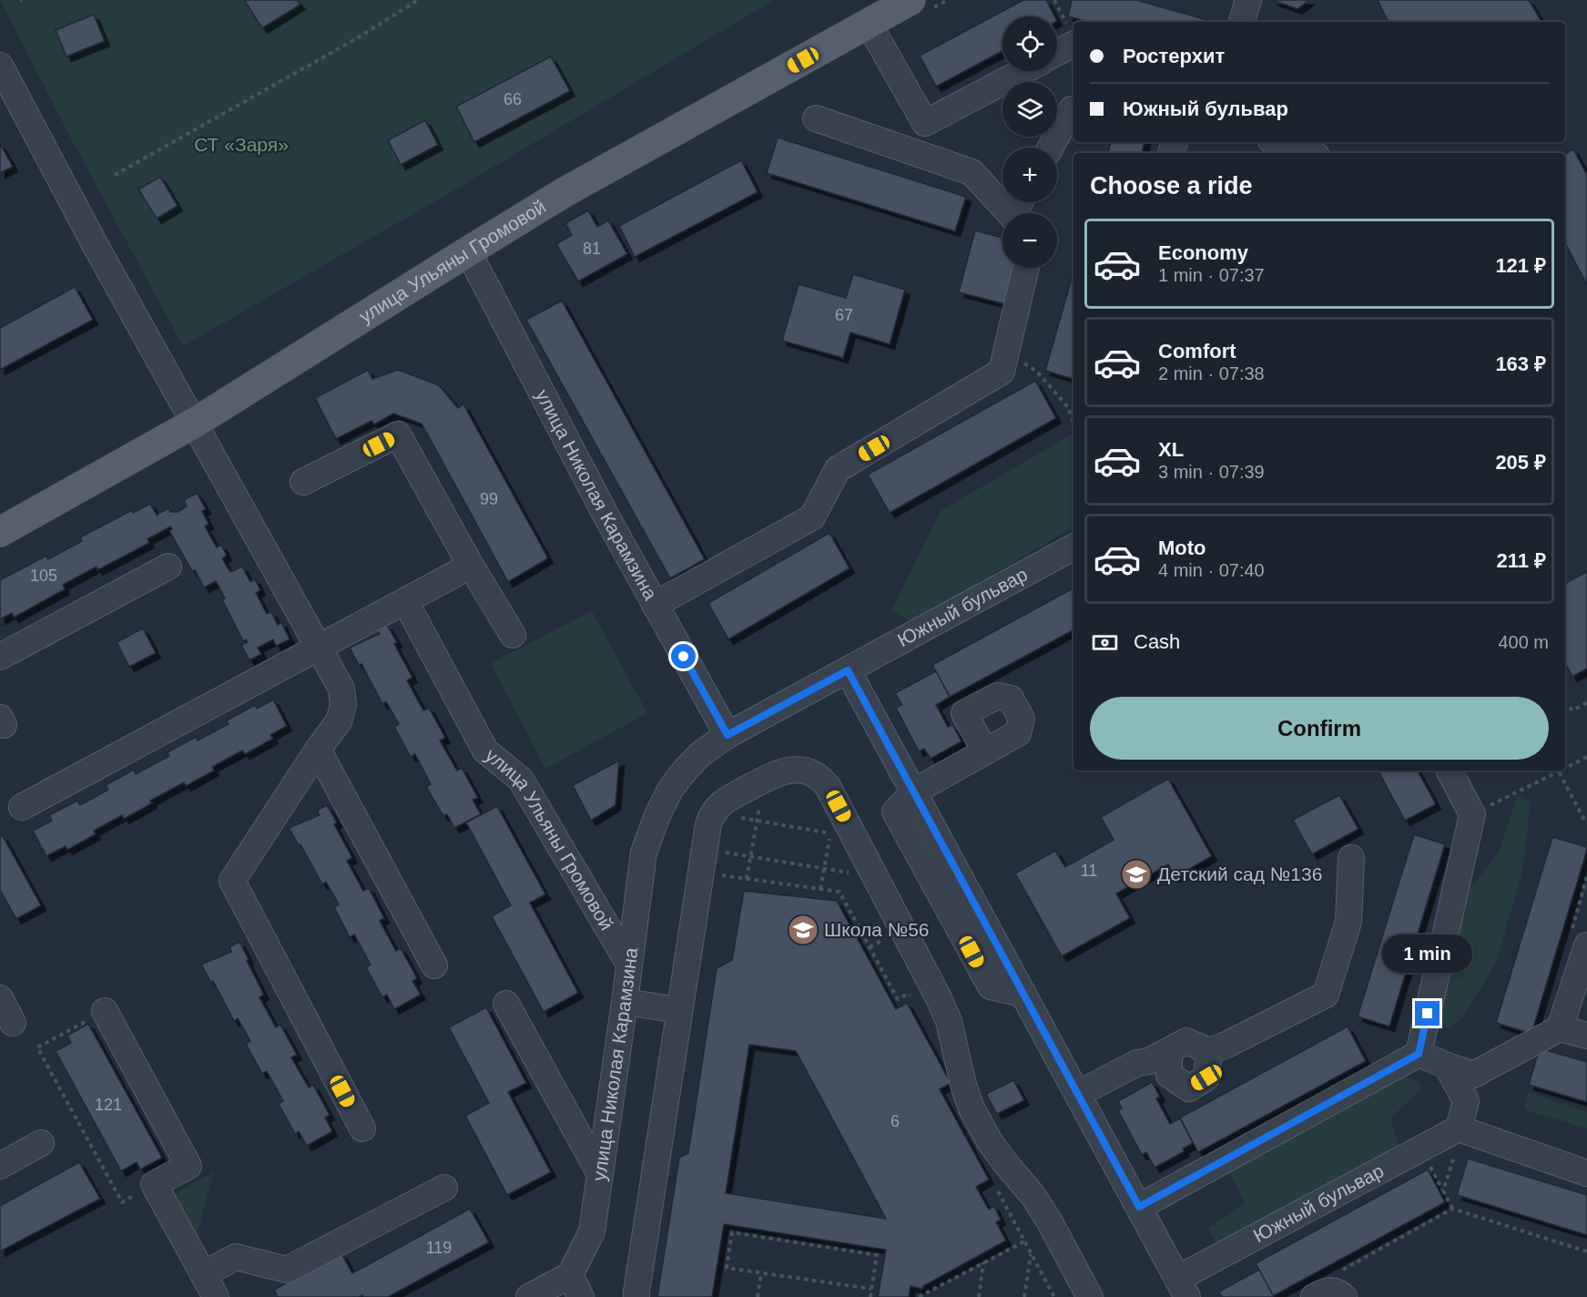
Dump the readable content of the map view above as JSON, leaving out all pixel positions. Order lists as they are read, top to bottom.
{
  "streets": {
    "main road": ["улица Ульяны Громовой"],
    "street": ["улица Николая Карамзина", "Южный бульвар"]
  },
  "crossings": [
    ["улица Ульяны Громовой", "улица Николая Карамзина"],
    ["улица Николая Карамзина", "Южный бульвар"]
  ],
  "parks": ["СТ «Заря»"],
  "places": {
    "school or university": ["Детский сад №136", "Школа №56"]
  },
  "house_numbers": [
    "66",
    "81",
    "67",
    "99",
    "105",
    "11",
    "121",
    "6",
    "119"
  ],
  "page": {
    "map_buttons": ["+", "−"],
    "banner": ["Ростерхит", "Южный бульвар"],
    "heading": "Choose a ride",
    "list": [
      {
        "name": "Economy",
        "note": "1 min · 07:37",
        "value": "121 ₽"
      },
      {
        "name": "Comfort",
        "note": "2 min · 07:38",
        "value": "163 ₽"
      },
      {
        "name": "XL",
        "note": "3 min · 07:39",
        "value": "205 ₽"
      },
      {
        "name": "Moto",
        "note": "4 min · 07:40",
        "value": "211 ₽"
      }
    ],
    "pay": ["Cash", "400 m"],
    "buttons": "Confirm",
    "bubble": "1 min"
  }
}
